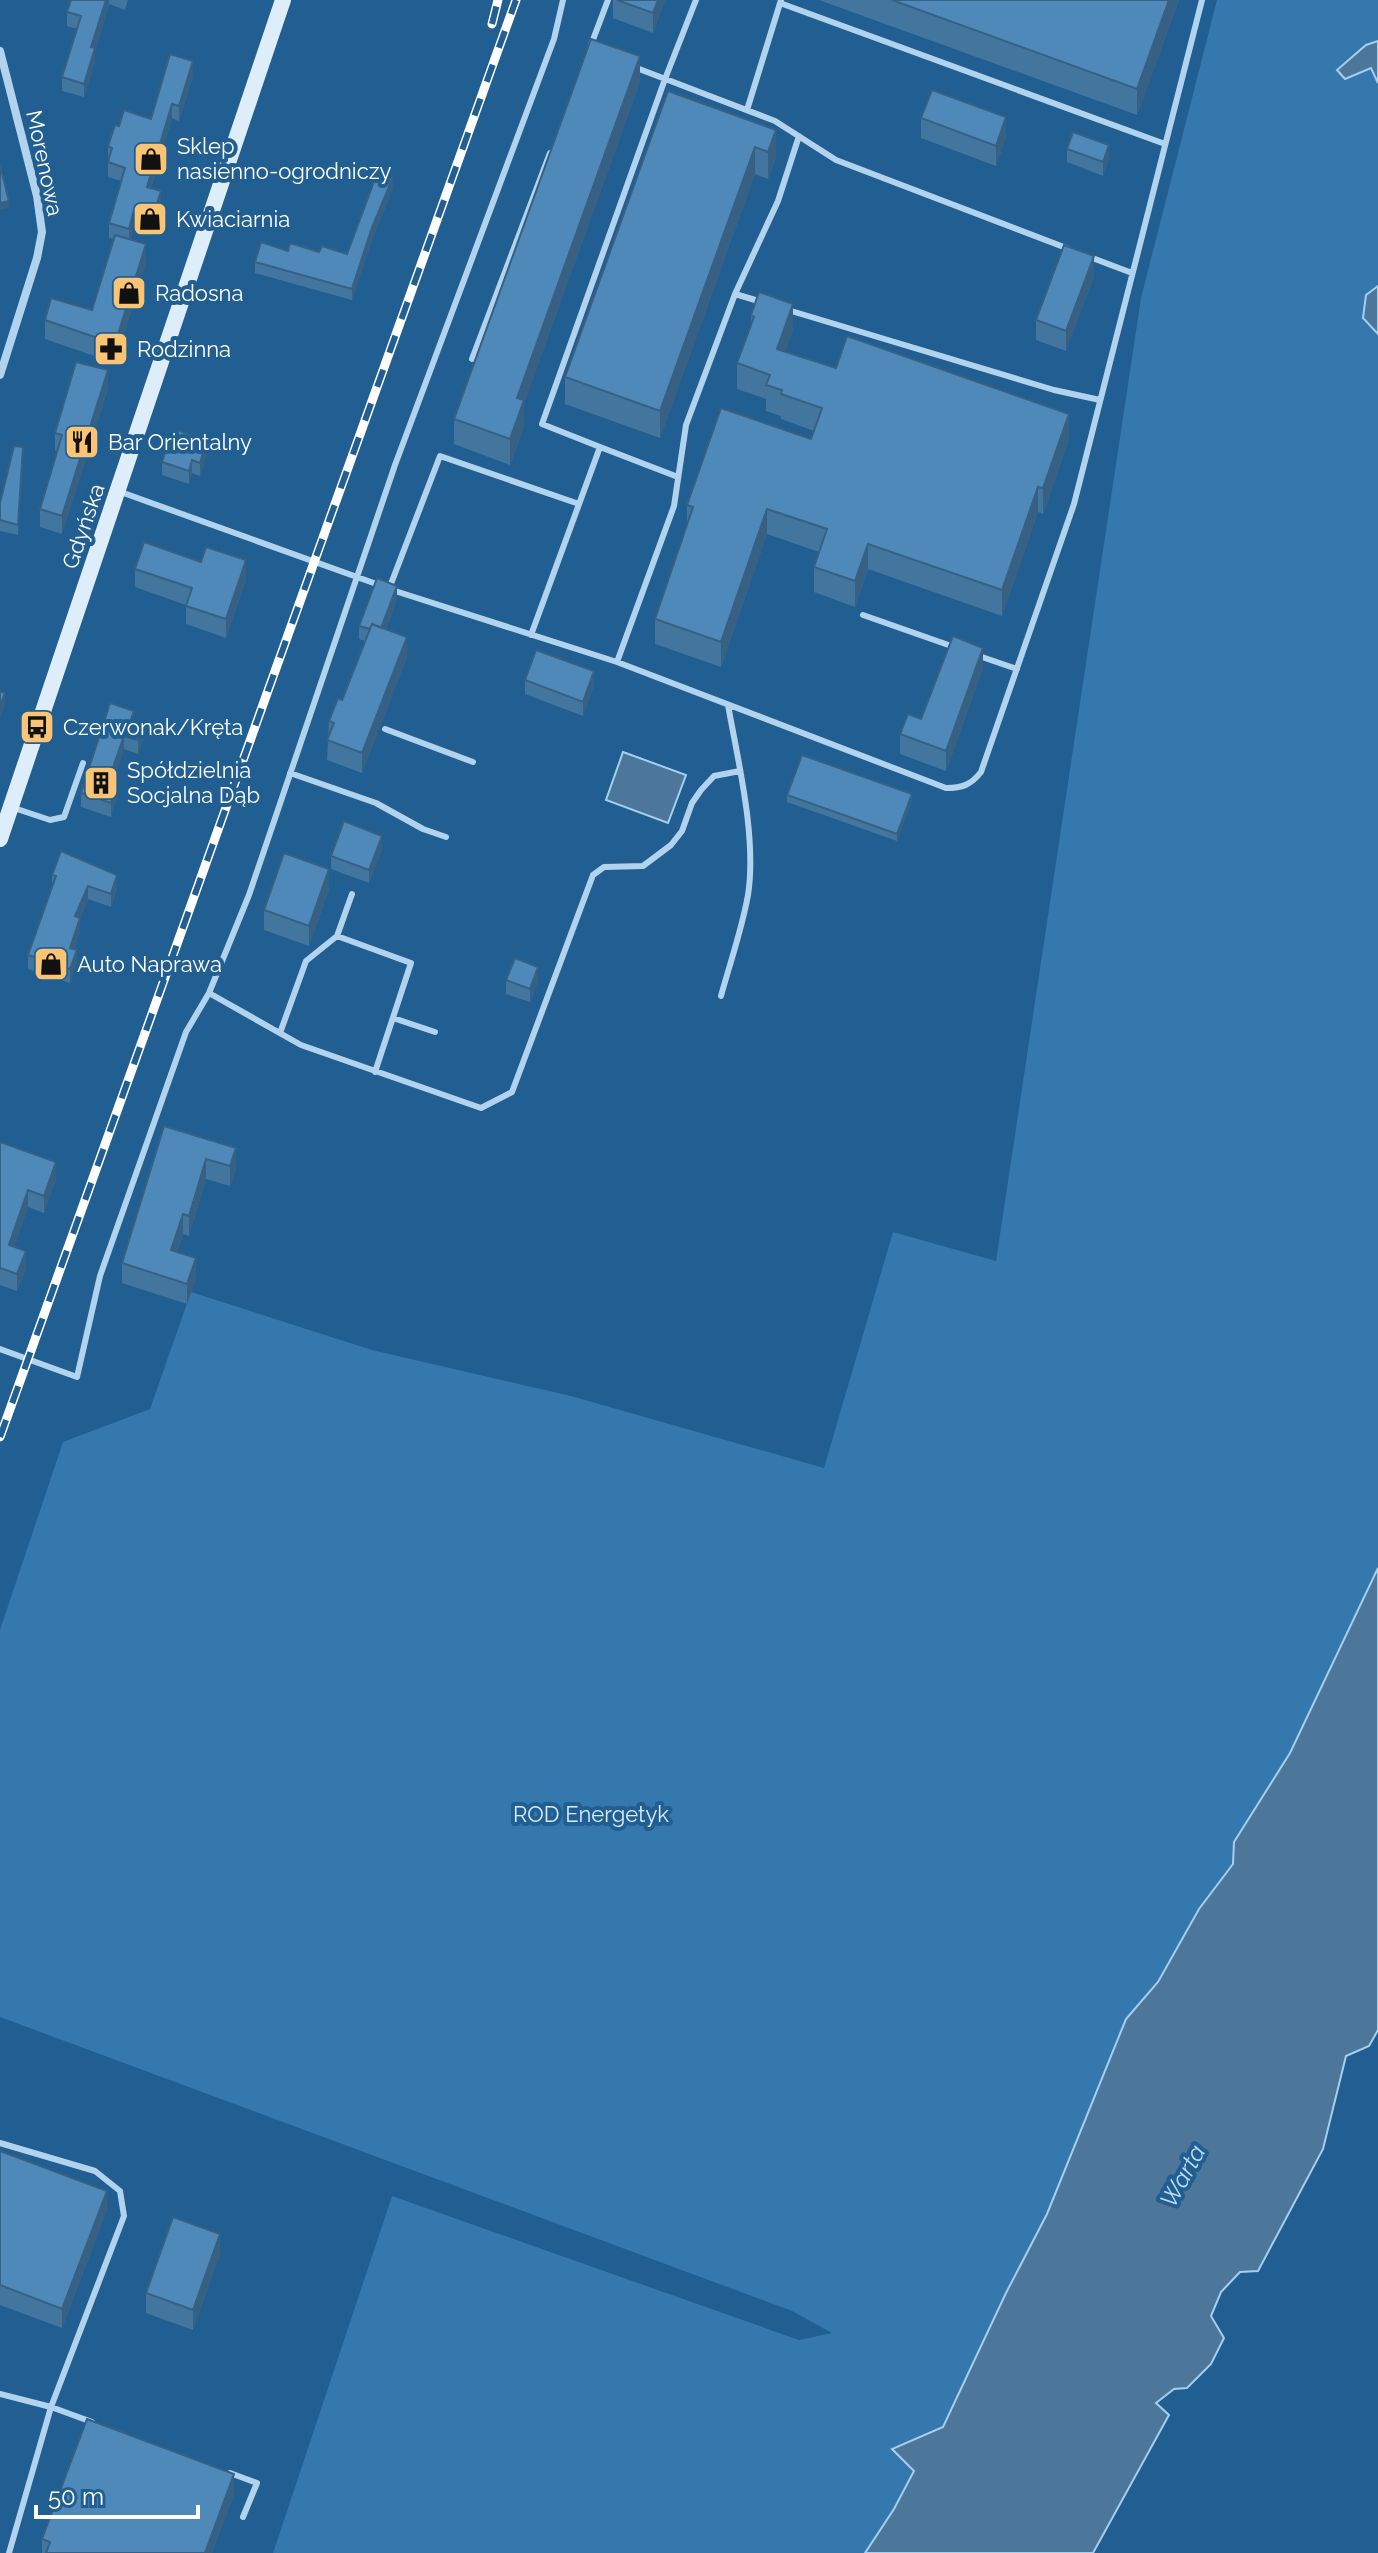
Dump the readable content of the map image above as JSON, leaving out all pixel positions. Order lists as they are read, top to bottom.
{
  "streets": {
    "main road": ["Gdyńska"],
    "street": ["Morenowa"]
  },
  "water": ["Warta"],
  "parks": ["ROD Energetyk"],
  "places": {
    "shop": [
      "Sklep nasienno-ogrodniczy",
      "Kwiaciarnia",
      "Radosna",
      "Auto Naprawa"
    ],
    "pharmacy": ["Rodzinna"],
    "restaurant": ["Bar Orientalny"],
    "bus stop": ["Czerwonak/Kręta"],
    "building": ["Spółdzielnia Socjalna Dąb"]
  },
  "scale_bar": "50 m"
}
